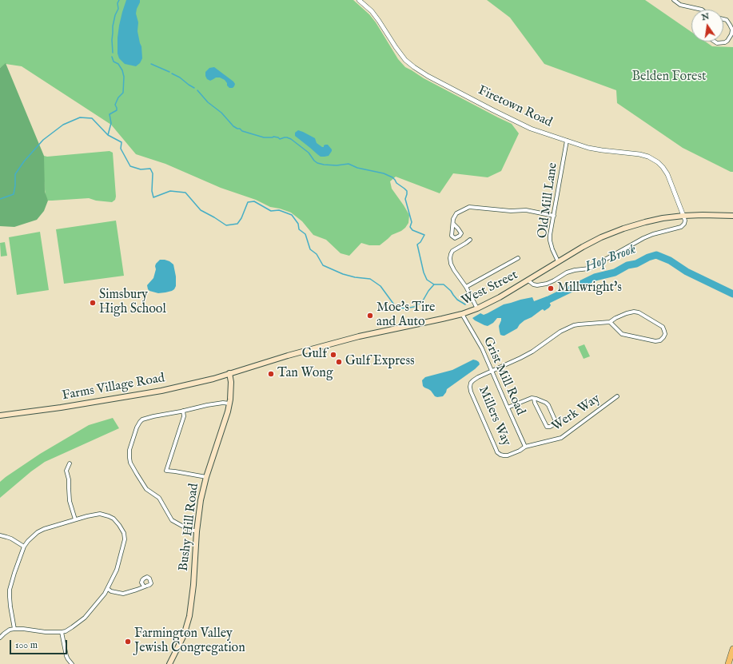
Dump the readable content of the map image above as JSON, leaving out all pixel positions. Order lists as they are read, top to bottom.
{
  "streets": {
    "main road": ["West Street", "Farms Village Road", "Bushy Hill Road"],
    "street": [
      "Firetown Road",
      "Old Mill Lane",
      "Grist Mill Road",
      "Werk Way",
      "Millers Way"
    ]
  },
  "crossings": [
    ["Firetown Road", "Old Mill Lane"],
    ["Firetown Road", "West Street"],
    ["Old Mill Lane", "West Street"],
    ["West Street", "Grist Mill Road"],
    ["West Street", "Farms Village Road"],
    ["West Street", "Bushy Hill Road"],
    ["Grist Mill Road", "Werk Way"],
    ["Grist Mill Road", "Millers Way"],
    ["Farms Village Road", "Bushy Hill Road"],
    ["Werk Way", "Millers Way"]
  ],
  "water": ["Hop Brook"],
  "parks": ["Belden Forest"],
  "places": [
    "Millwright's",
    "Simsbury High School",
    "Moe's Tire and Auto",
    "Gulf",
    "Gulf Express",
    "Tan Wong",
    "Farmington Valley Jewish Congregation"
  ],
  "scale_bar": "100 m",
  "north": "top"
}
